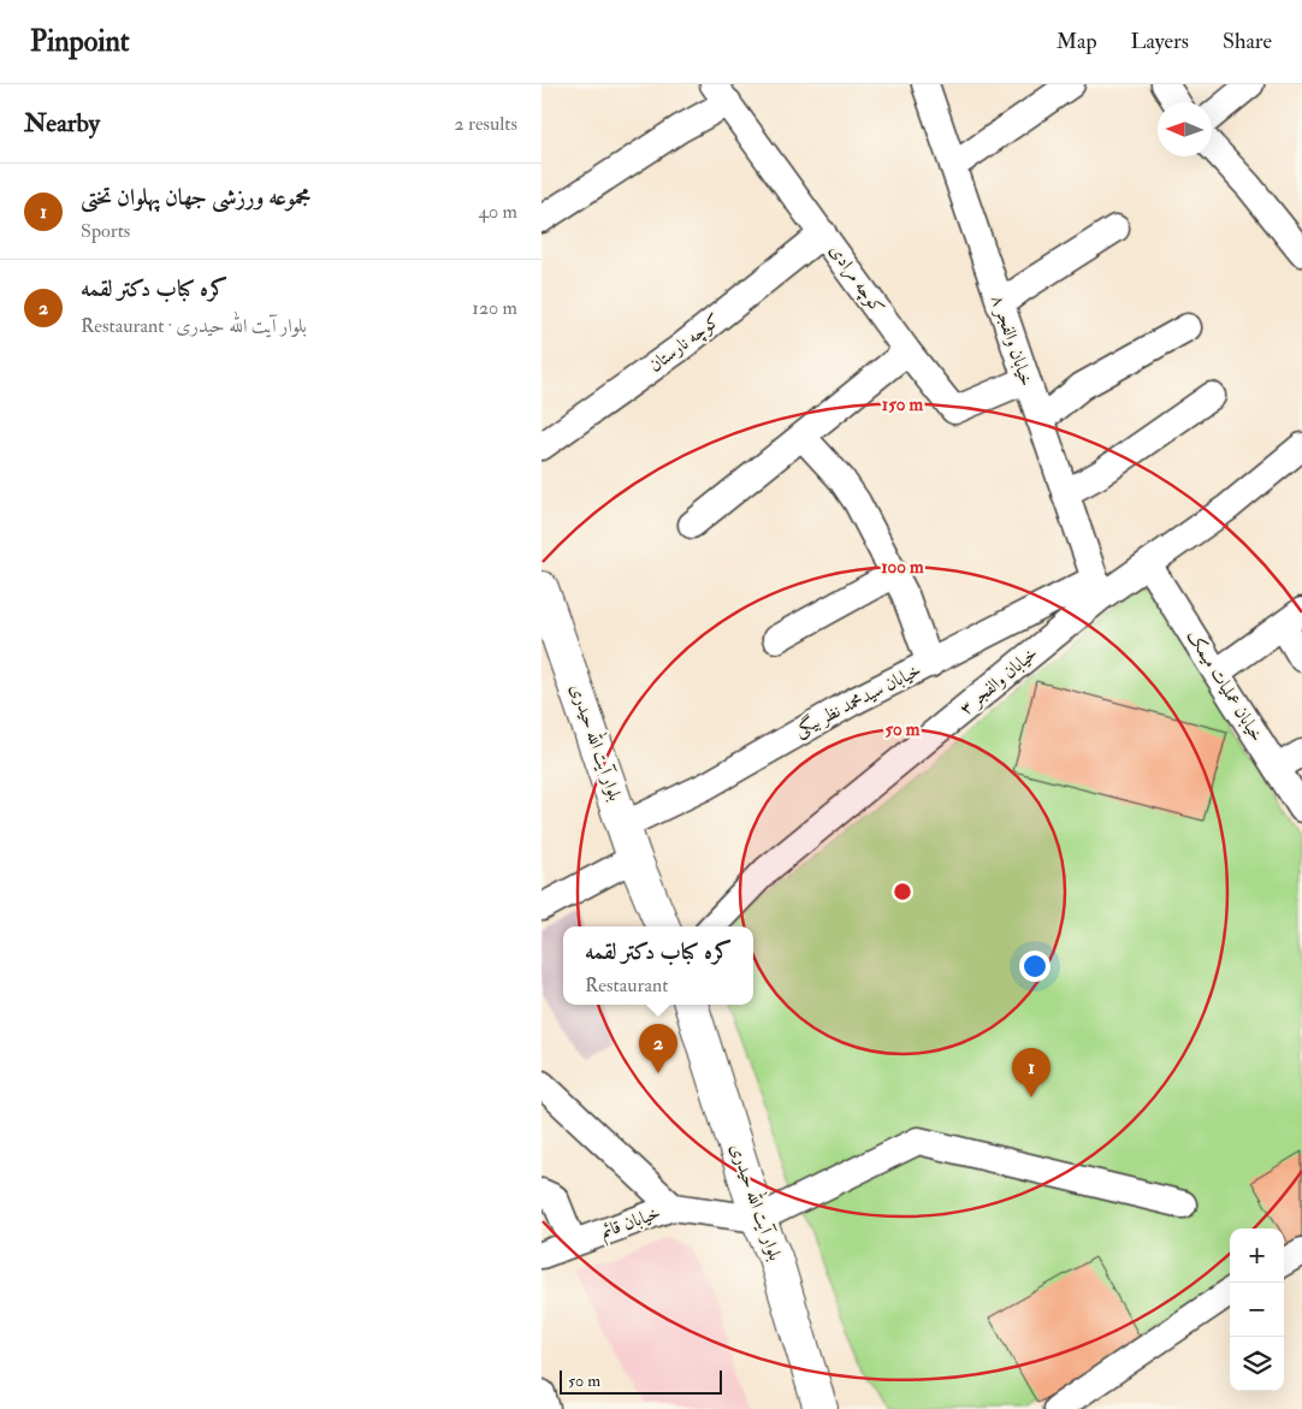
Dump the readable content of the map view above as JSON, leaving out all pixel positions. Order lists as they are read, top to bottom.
{
  "streets": {
    "main road": ["بلوار آیت الله حیدری"],
    "street": [
      "کوچه مرادی",
      "خیابان والفجر ۸",
      "کوچه نارستان",
      "خیابان والفجر ۳",
      "خیابان عملیات میمک",
      "خیابان سیدمحمد نظر بیگی",
      "خیابان قائم"
    ]
  },
  "crossings": [
    ["کوچه مرادی", "خیابان والفجر ۸"],
    ["کوچه مرادی", "کوچه نارستان"],
    ["خیابان والفجر ۸", "خیابان والفجر ۳"],
    ["خیابان والفجر ۸", "خیابان سیدمحمد نظر بیگی"],
    ["خیابان والفجر ۳", "خیابان عملیات میمک"],
    ["خیابان والفجر ۳", "خیابان سیدمحمد نظر بیگی"],
    ["خیابان سیدمحمد نظر بیگی", "بلوار آیت الله حیدری"],
    ["بلوار آیت الله حیدری", "خیابان قائم"]
  ],
  "scale_bar": "50 m",
  "north": "left",
  "page": {
    "header": "Pinpoint",
    "nav": ["Map", "Layers", "Share"],
    "heading": ["Nearby", "2 results"],
    "list": [
      {
        "mark": "1",
        "name": "مجموعه ورزشی جهان پهلوان تختی",
        "note": "Sports",
        "value": "40 m"
      },
      {
        "mark": "2",
        "name": "کره کباب دکتر لقمه",
        "note": "Restaurant · بلوار آیت الله حیدری",
        "value": "120 m"
      }
    ],
    "popup": ["کره کباب دکتر لقمه", "Restaurant"],
    "pins": ["2", "1"],
    "map_buttons": ["+", "−"],
    "scale": "50 m"
  },
  "rings": ["150 m", "100 m", "50 m"]
}
